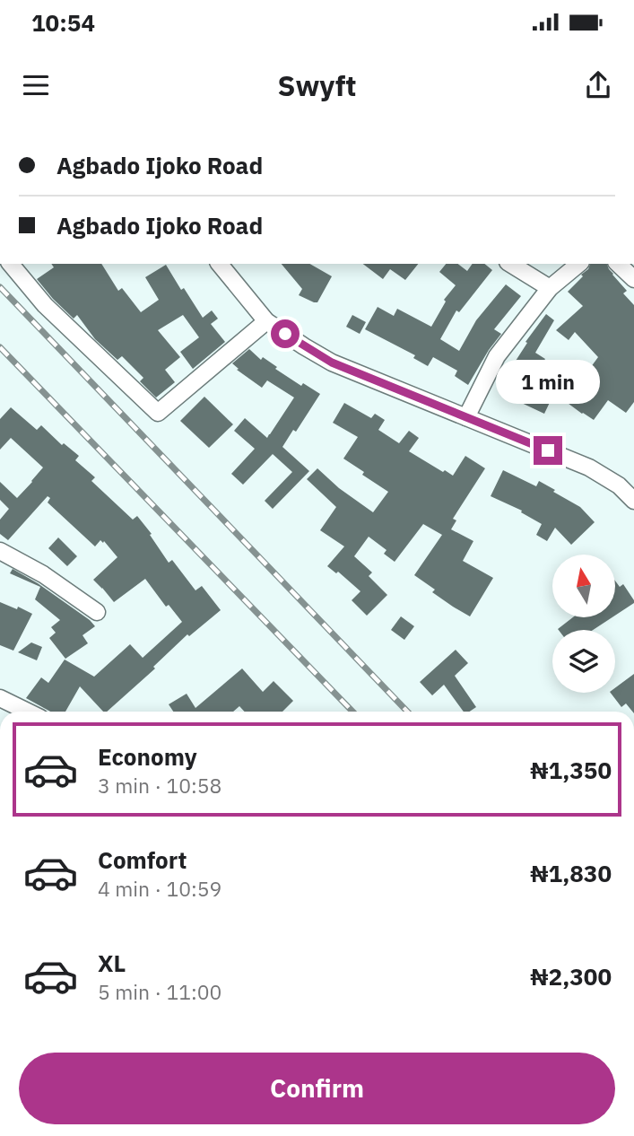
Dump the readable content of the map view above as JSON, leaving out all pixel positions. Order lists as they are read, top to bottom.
{
  "north": "top",
  "page": {
    "status": "10:54",
    "header": "Swyft",
    "banner": ["Agbado Ijoko Road", "Agbado Ijoko Road"],
    "bubble": "1 min",
    "list": [
      {
        "name": "Economy",
        "note": "3 min · 10:58",
        "value": "₦1,350"
      },
      {
        "name": "Comfort",
        "note": "4 min · 10:59",
        "value": "₦1,830"
      },
      {
        "name": "XL",
        "note": "5 min · 11:00",
        "value": "₦2,300"
      }
    ],
    "buttons": "Confirm"
  }
}
